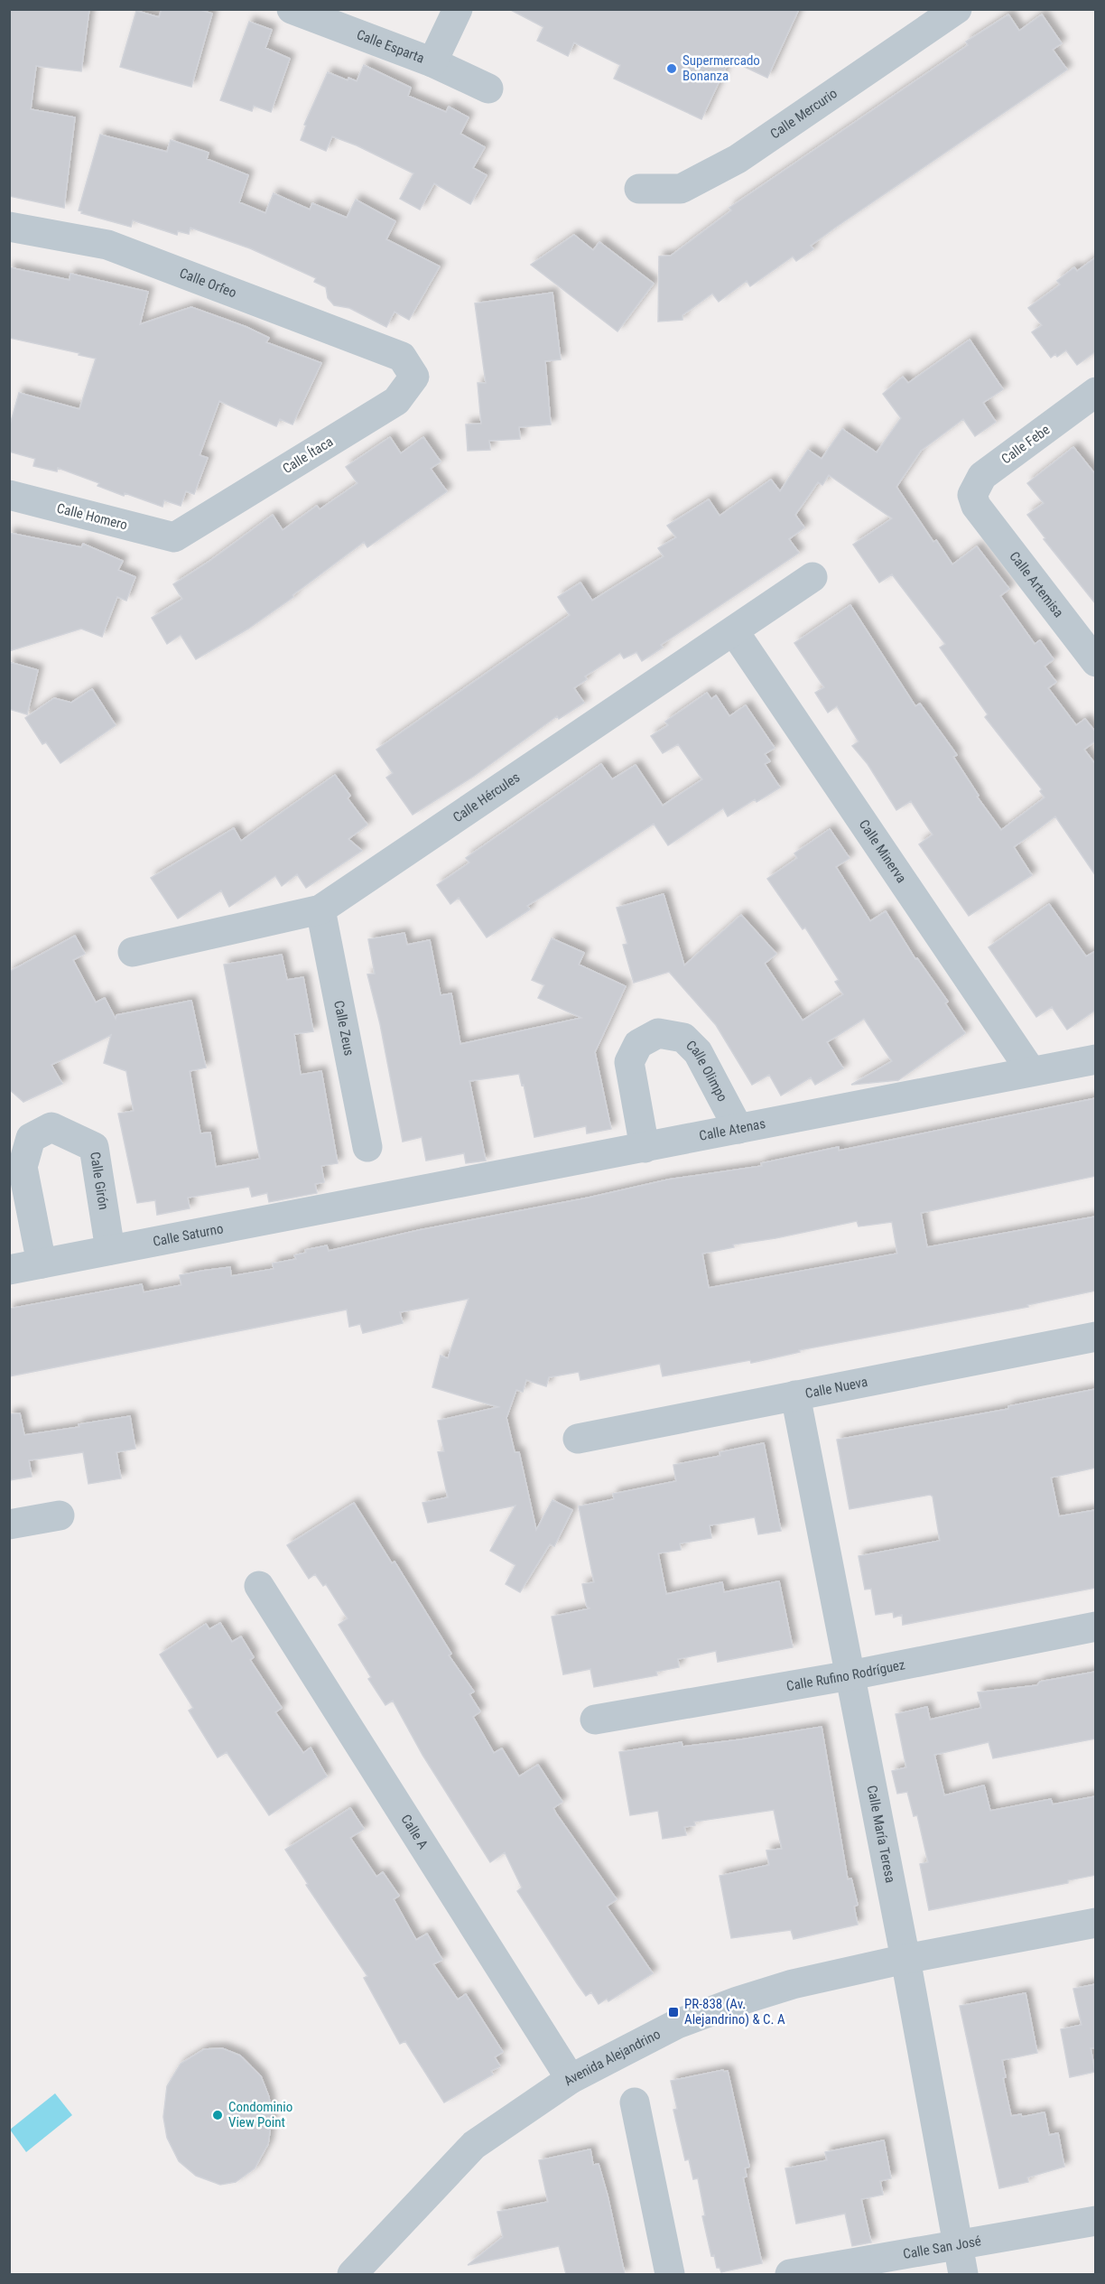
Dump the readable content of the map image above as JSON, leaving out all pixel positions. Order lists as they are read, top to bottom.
{
  "streets": {
    "street": [
      "Calle Esparta",
      "Calle Mercurio",
      "Calle Orfeo",
      "Calle Febe",
      "Calle Ítaca",
      "Calle Homero",
      "Calle Artemisa",
      "Calle Hércules",
      "Calle Minerva",
      "Calle Zeus",
      "Calle Olimpo",
      "Calle Atenas",
      "Calle Girón",
      "Calle Saturno",
      "Calle Nueva",
      "Calle Rufino Rodríguez",
      "Calle A",
      "Calle María Teresa",
      "Avenida Alejandrino",
      "Calle San José"
    ]
  },
  "crossings": [
    ["Calle Orfeo", "Calle Ítaca"],
    ["Calle Febe", "Calle Artemisa"],
    ["Calle Ítaca", "Calle Homero"],
    ["Calle Hércules", "Calle Minerva"],
    ["Calle Hércules", "Calle Zeus"],
    ["Calle Minerva", "Calle Atenas"],
    ["Calle Olimpo", "Calle Atenas"],
    ["Calle Atenas", "Calle Saturno"],
    ["Calle Girón", "Calle Saturno"],
    ["Calle Nueva", "Calle María Teresa"],
    ["Calle Rufino Rodríguez", "Calle María Teresa"],
    ["Calle A", "Avenida Alejandrino"],
    ["Calle María Teresa", "Avenida Alejandrino"],
    ["Calle María Teresa", "Calle San José"]
  ],
  "places": {
    "other": ["Supermercado Bonanza", "Condominio View Point"],
    "transit": ["PR-838 (Av. Alejandrino) & C. A"]
  }
}
